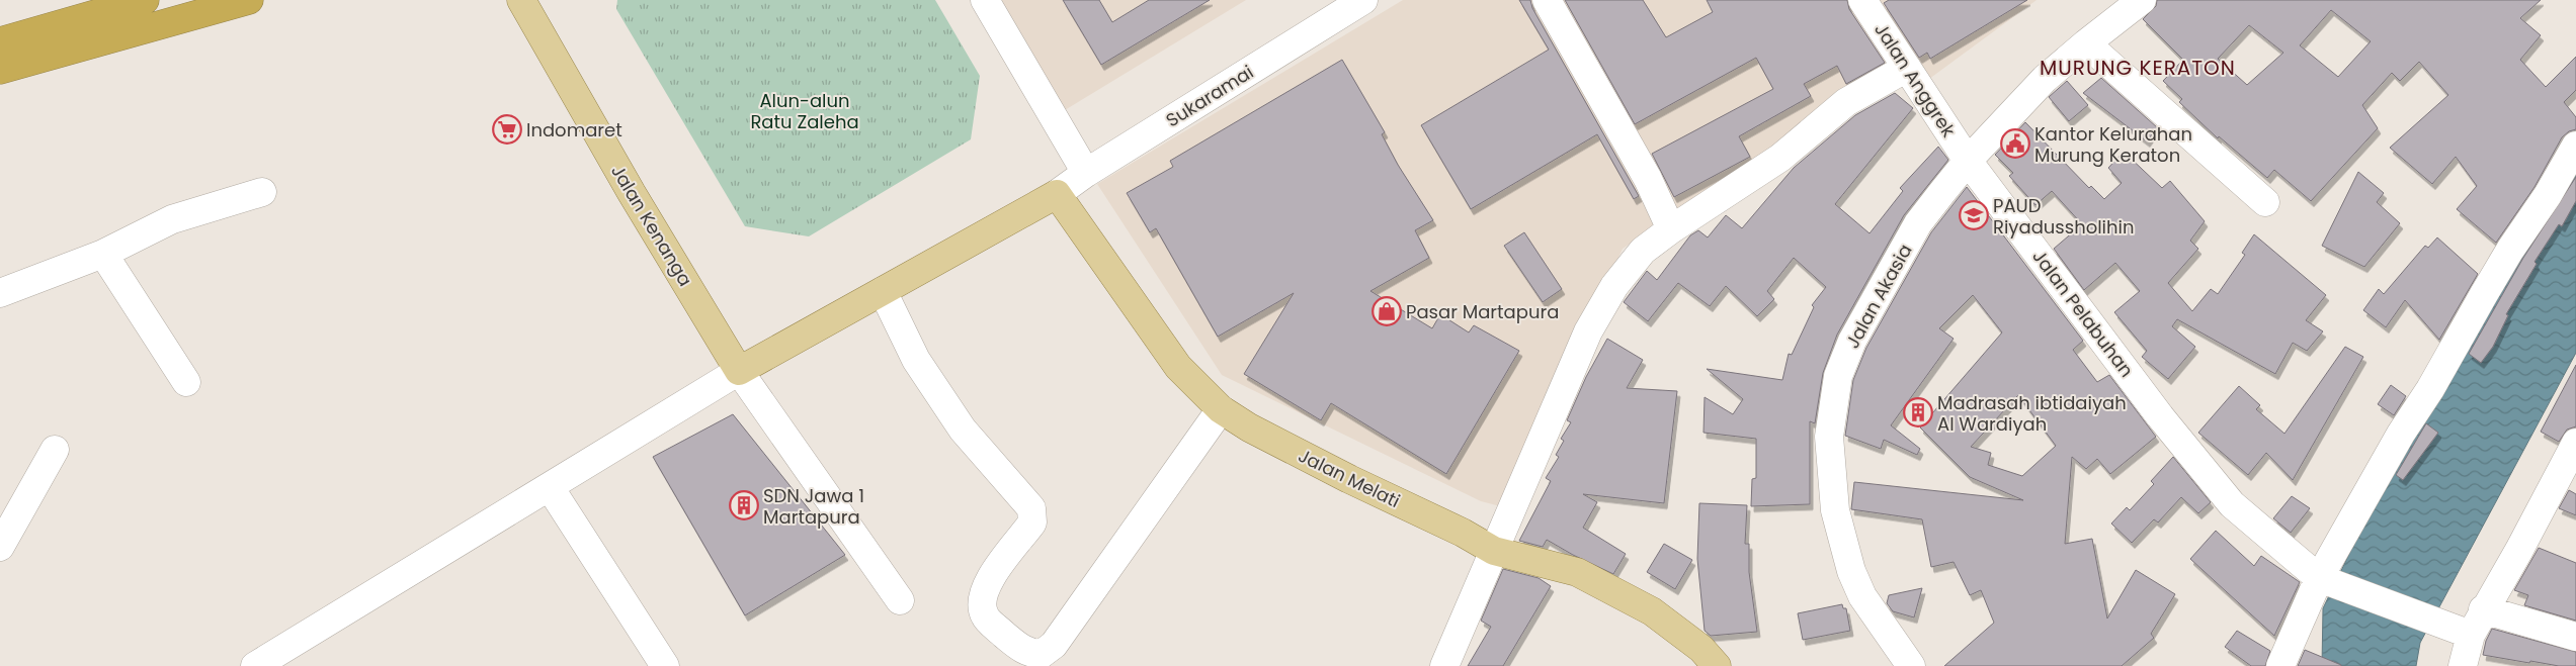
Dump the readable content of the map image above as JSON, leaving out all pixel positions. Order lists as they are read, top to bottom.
{
  "streets": {
    "main road": ["Jalan Kenanga", "Jalan Melati"],
    "street": [
      "Jalan Anggrek",
      "Sukaramai",
      "Jalan Akasia",
      "Jalan Pelabuhan"
    ]
  },
  "crossings": [
    ["Jalan Anggrek", "Jalan Akasia"],
    ["Jalan Anggrek", "Jalan Pelabuhan"],
    ["Sukaramai", "Jalan Melati"],
    ["Jalan Akasia", "Jalan Pelabuhan"]
  ],
  "districts": ["MURUNG KERATON"],
  "parks": ["Alun-alun Ratu Zaleha"],
  "places": {
    "supermarket": ["Indomaret"],
    "public building": ["Kantor Kelurahan Murung Keraton"],
    "school or university": ["PAUD Riyadussholihin"],
    "shop": ["Pasar Martapura"],
    "building": ["Madrasah ibtidaiyah Al Wardiyah", "SDN Jawa 1 Martapura"]
  }
}
